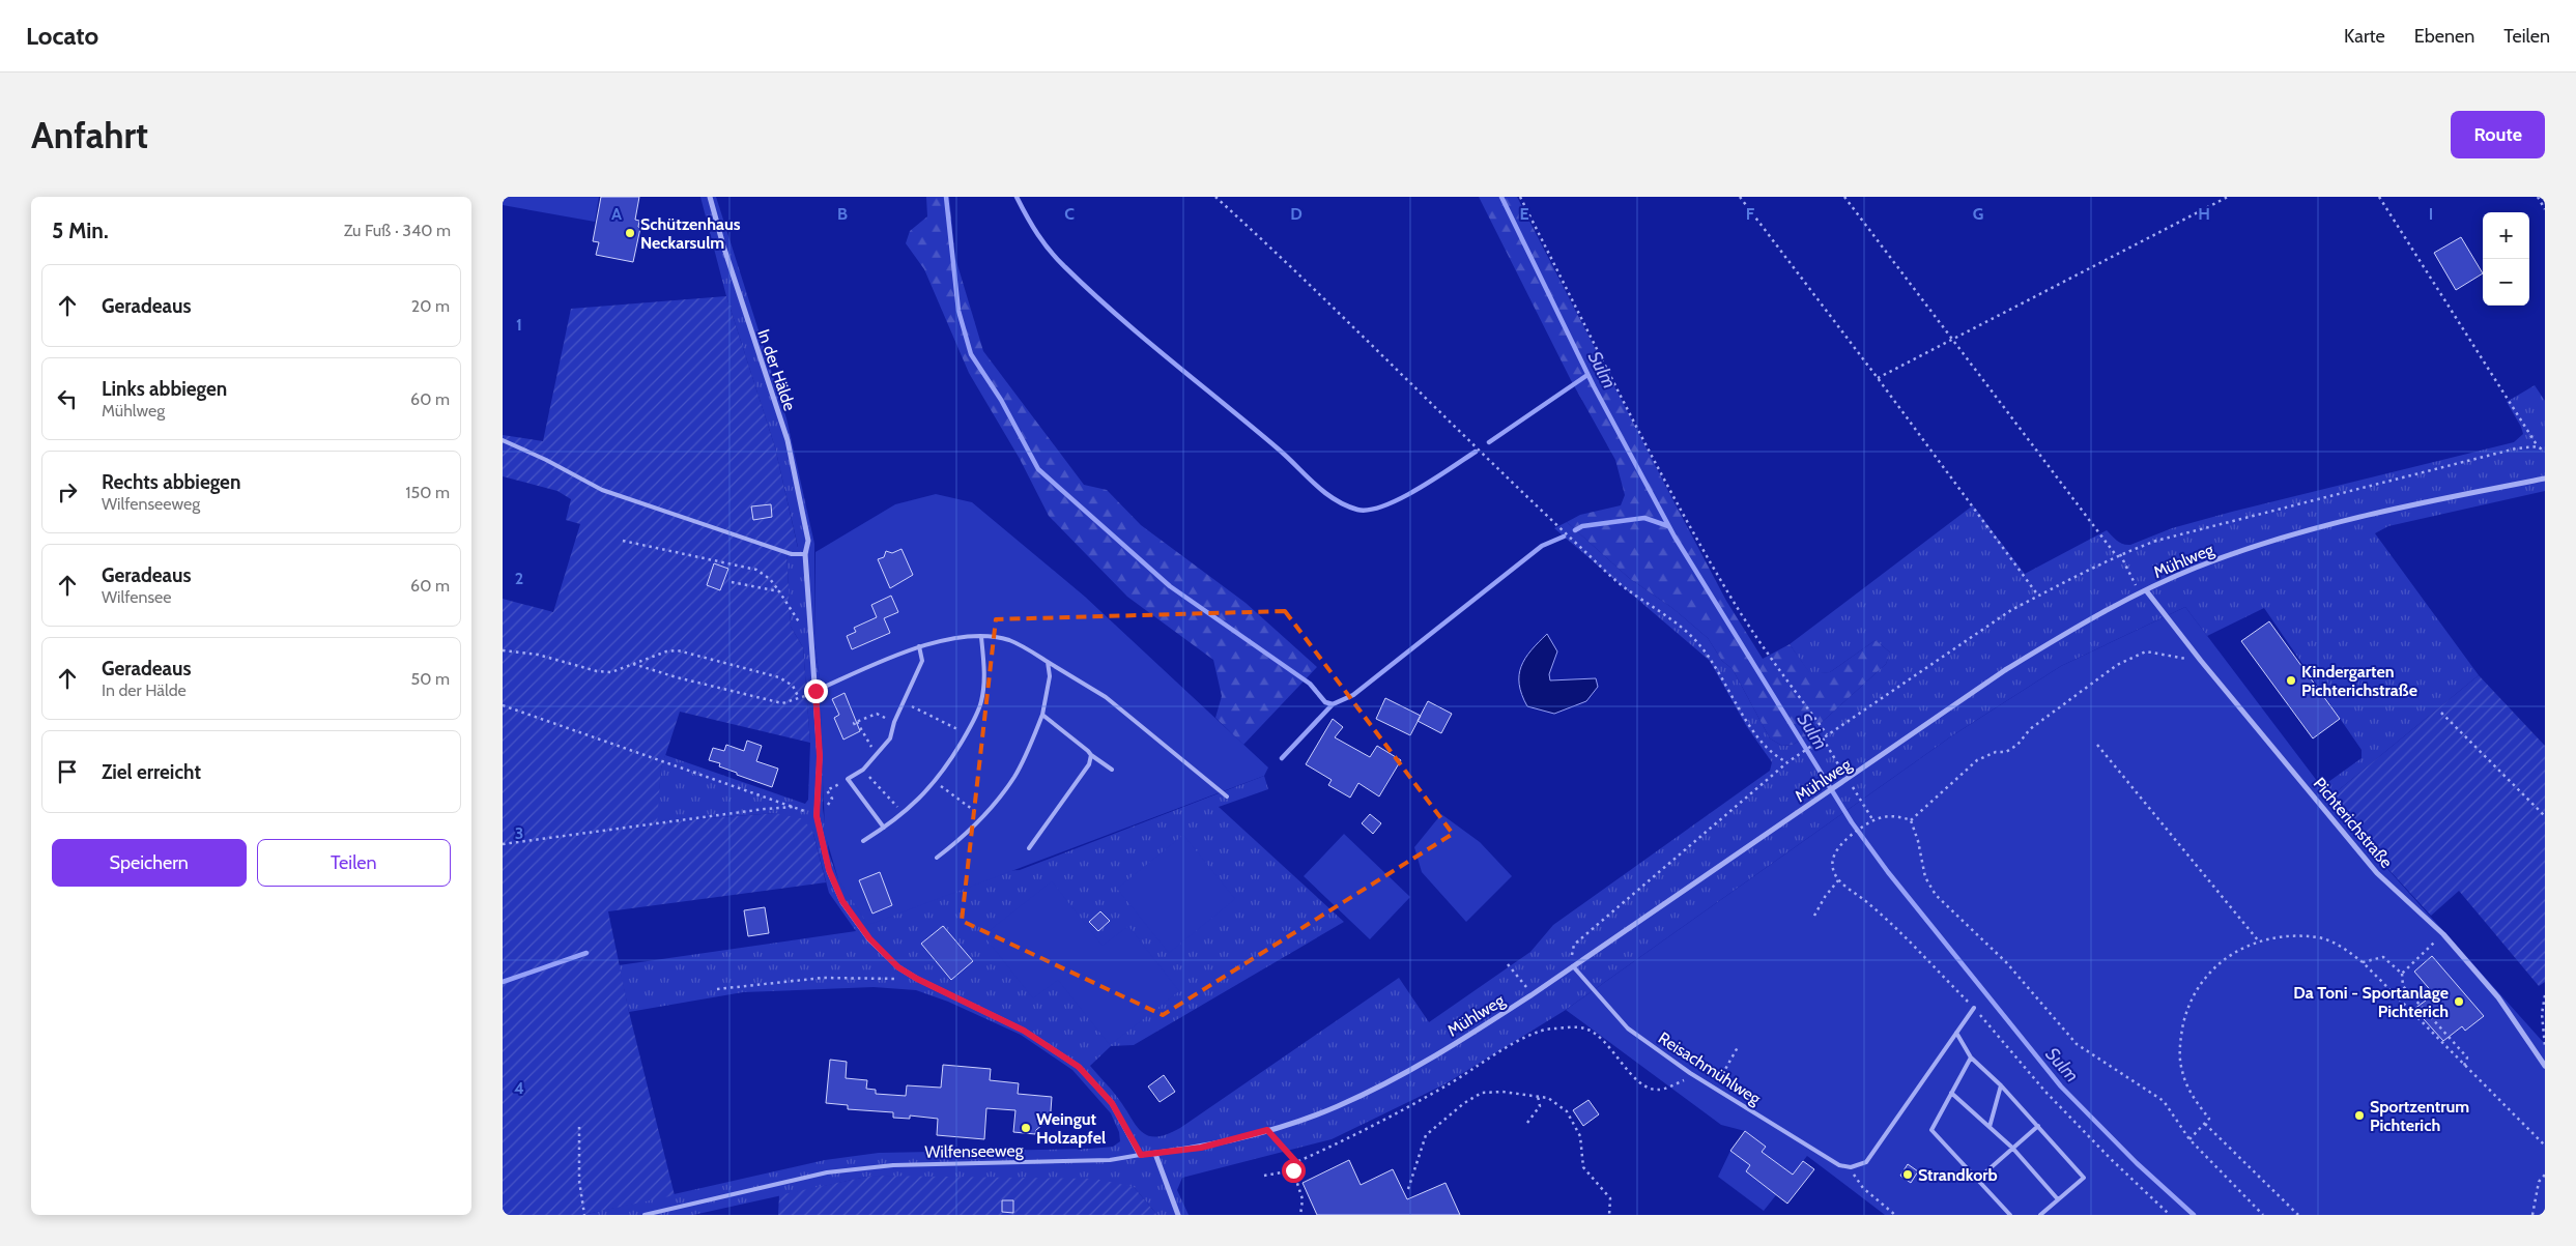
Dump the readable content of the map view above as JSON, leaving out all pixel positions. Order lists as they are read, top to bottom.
{
  "streets": {
    "street": ["In der Hälde", "Mühlweg", "Pichterichstraße"],
    "lane": ["Reisachmühlweg", "Wilfenseeweg"]
  },
  "crossings": [
    ["Mühlweg", "Pichterichstraße"],
    ["Mühlweg", "Reisachmühlweg"],
    ["Mühlweg", "Wilfenseeweg"]
  ],
  "water": ["Sulm"],
  "places": [
    "Schützenhaus Neckarsulm",
    "Kindergarten Pichterichstraße",
    "Da Toni - Sportanlage Pichterich",
    "Sportzentrum Pichterich",
    "Weingut Holzapfel",
    "Strandkorb"
  ],
  "page": {
    "header": "Locato",
    "nav": ["Karte", "Ebenen", "Teilen"],
    "buttons": [
      "Route",
      ["Speichern", "Teilen"]
    ],
    "title": "Anfahrt",
    "heading": ["5 Min.", "Zu Fuß · 340 m"],
    "map_buttons": ["+", "−"],
    "list": [
      ["Geradeaus", "20 m"],
      ["Links abbiegen", "Mühlweg", "60 m"],
      ["Rechts abbiegen", "Wilfenseeweg", "150 m"],
      ["Geradeaus", "Wilfensee", "60 m"],
      ["Geradeaus", "In der Hälde", "50 m"],
      "Ziel erreicht"
    ]
  },
  "grid": {
    "columns": [
      "A",
      "B",
      "C",
      "D",
      "E",
      "F",
      "G",
      "H",
      "I"
    ],
    "rows": [
      "1",
      "2",
      "3",
      "4"
    ]
  }
}
